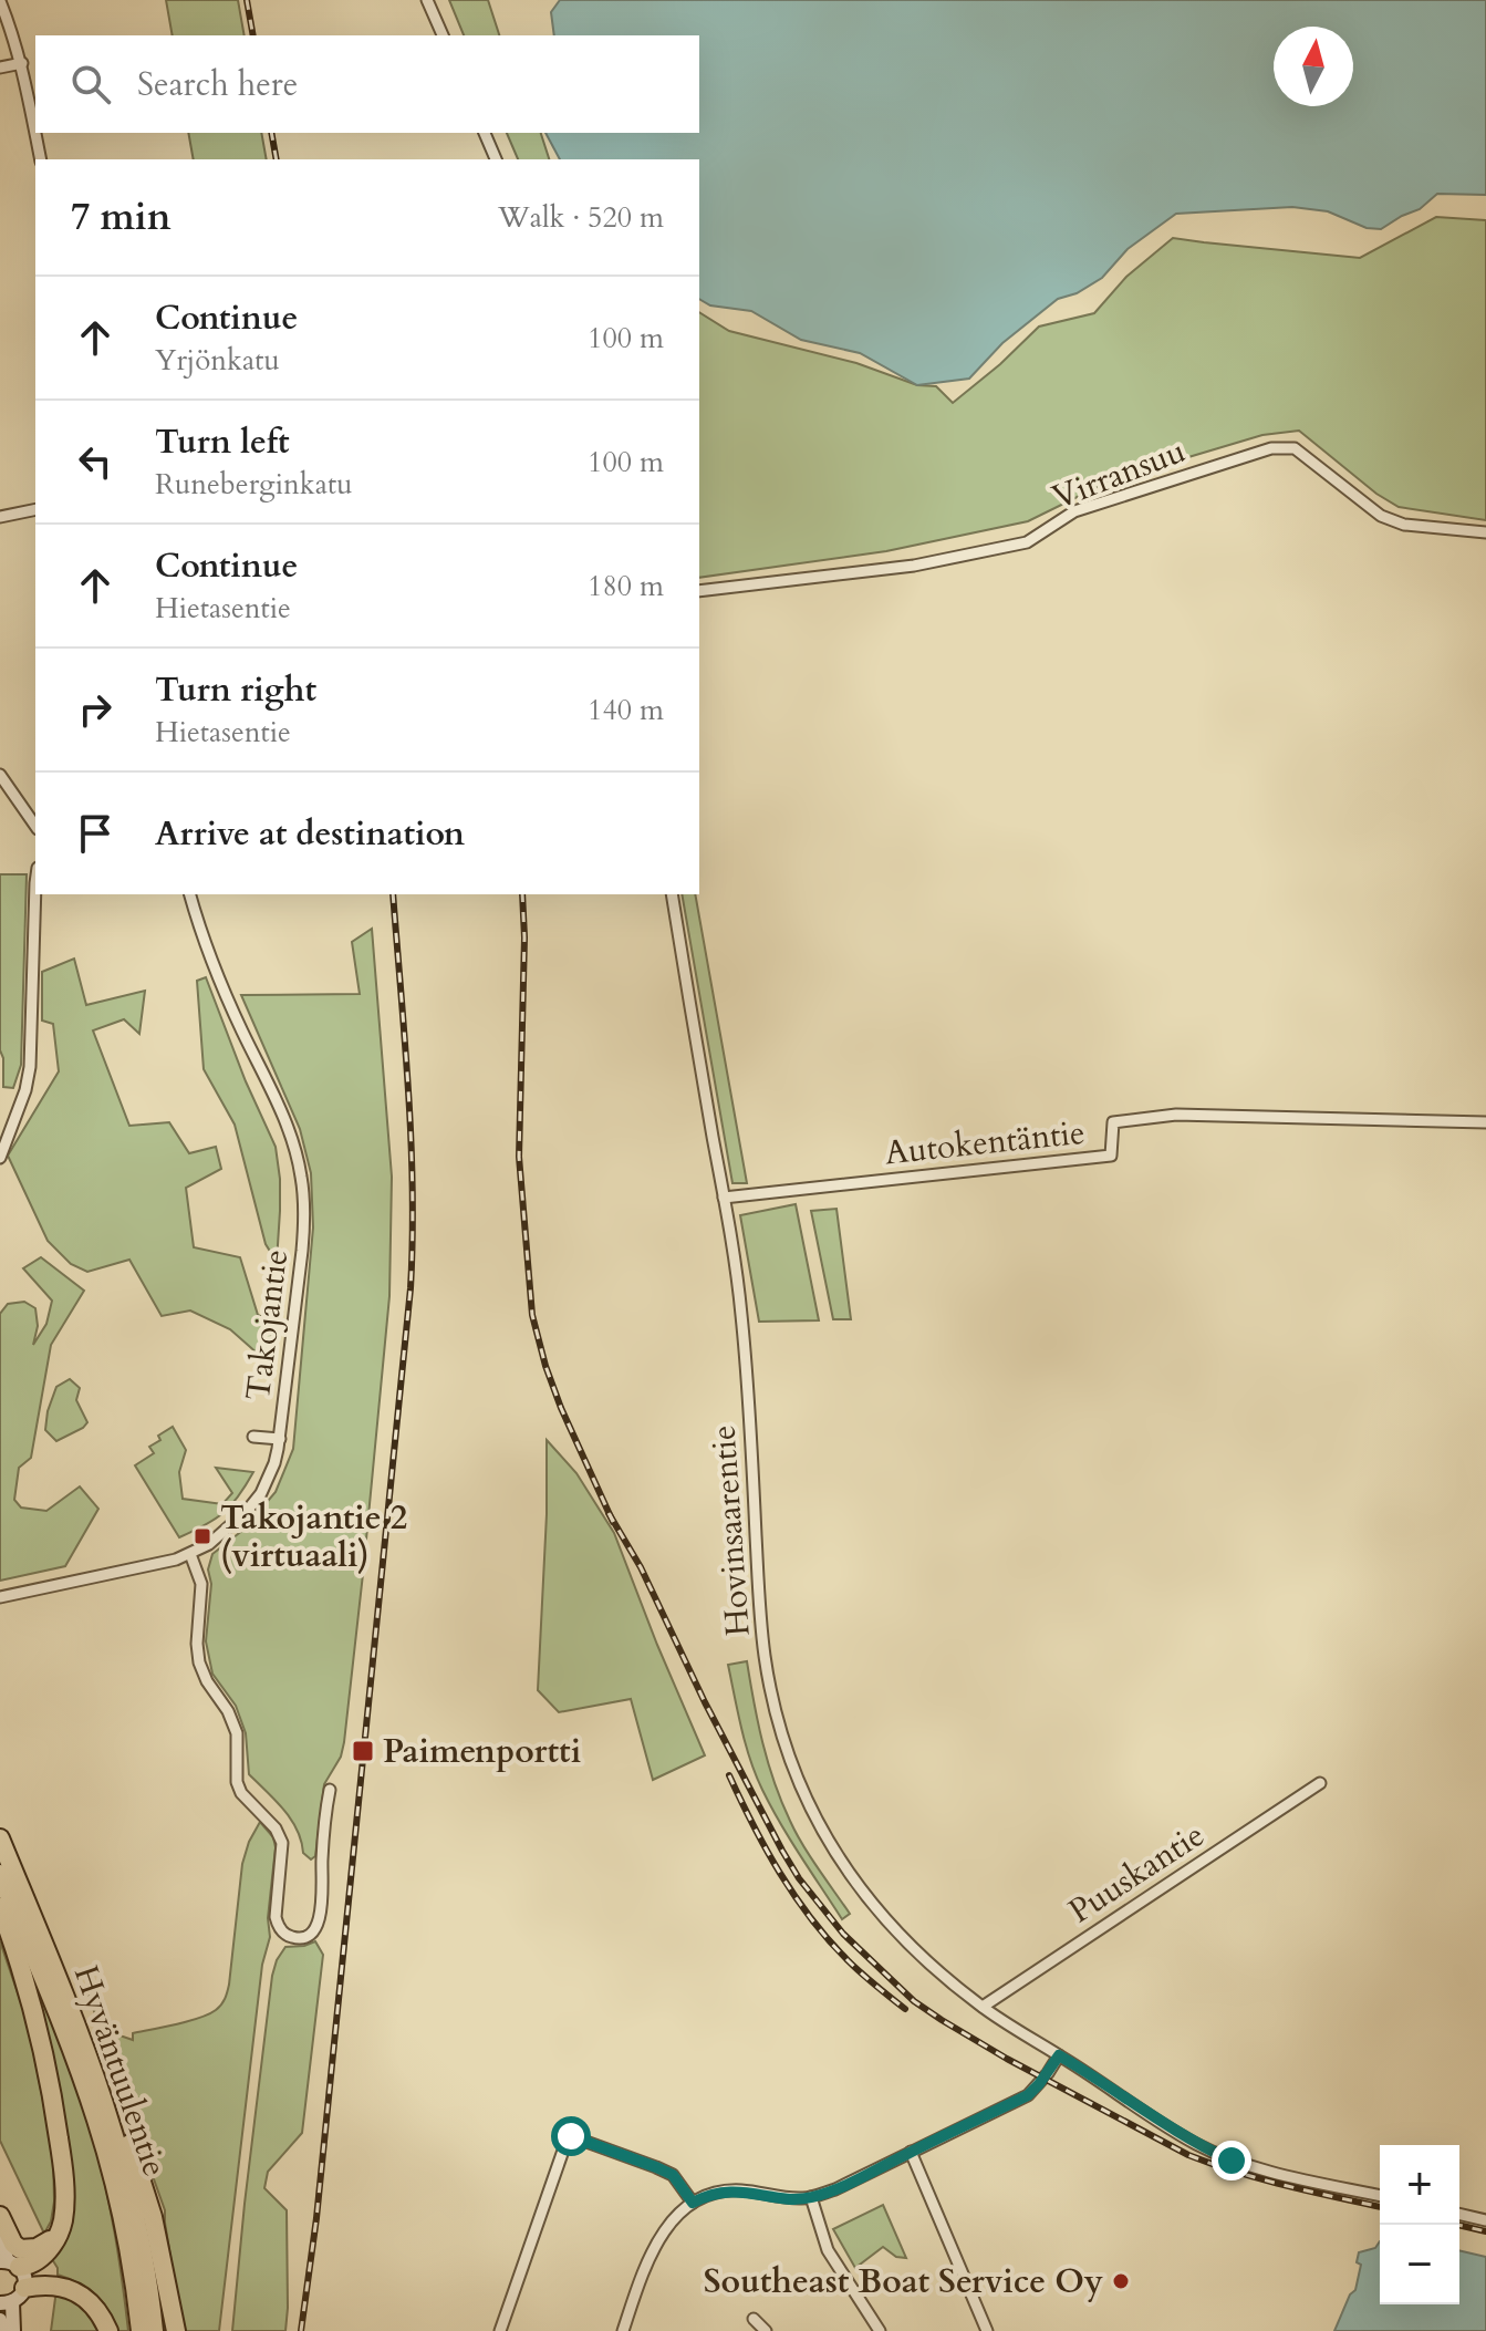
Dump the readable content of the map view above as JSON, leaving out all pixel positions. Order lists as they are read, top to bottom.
{
  "streets": {
    "highway": ["Hyväntuulentie"],
    "street": [
      "Virransuu",
      "Autokentäntie",
      "Takojantie",
      "Hovinsaarentie",
      "Puuskantie"
    ]
  },
  "crossings": [
    ["Autokentäntie", "Hovinsaarentie"],
    ["Hovinsaarentie", "Puuskantie"]
  ],
  "places": {
    "transit": ["Takojantie 2 (virtuaali)", "Paimenportti"],
    "other": ["Southeast Boat Service Oy"]
  },
  "north": "top",
  "page": {
    "search": "Search here",
    "heading": ["7 min", "Walk · 520 m"],
    "list": [
      ["Continue", "Yrjönkatu", "100 m"],
      ["Turn left", "Runeberginkatu", "100 m"],
      ["Continue", "Hietasentie", "180 m"],
      ["Turn right", "Hietasentie", "140 m"],
      "Arrive at destination"
    ],
    "map_buttons": ["+", "−"]
  }
}
